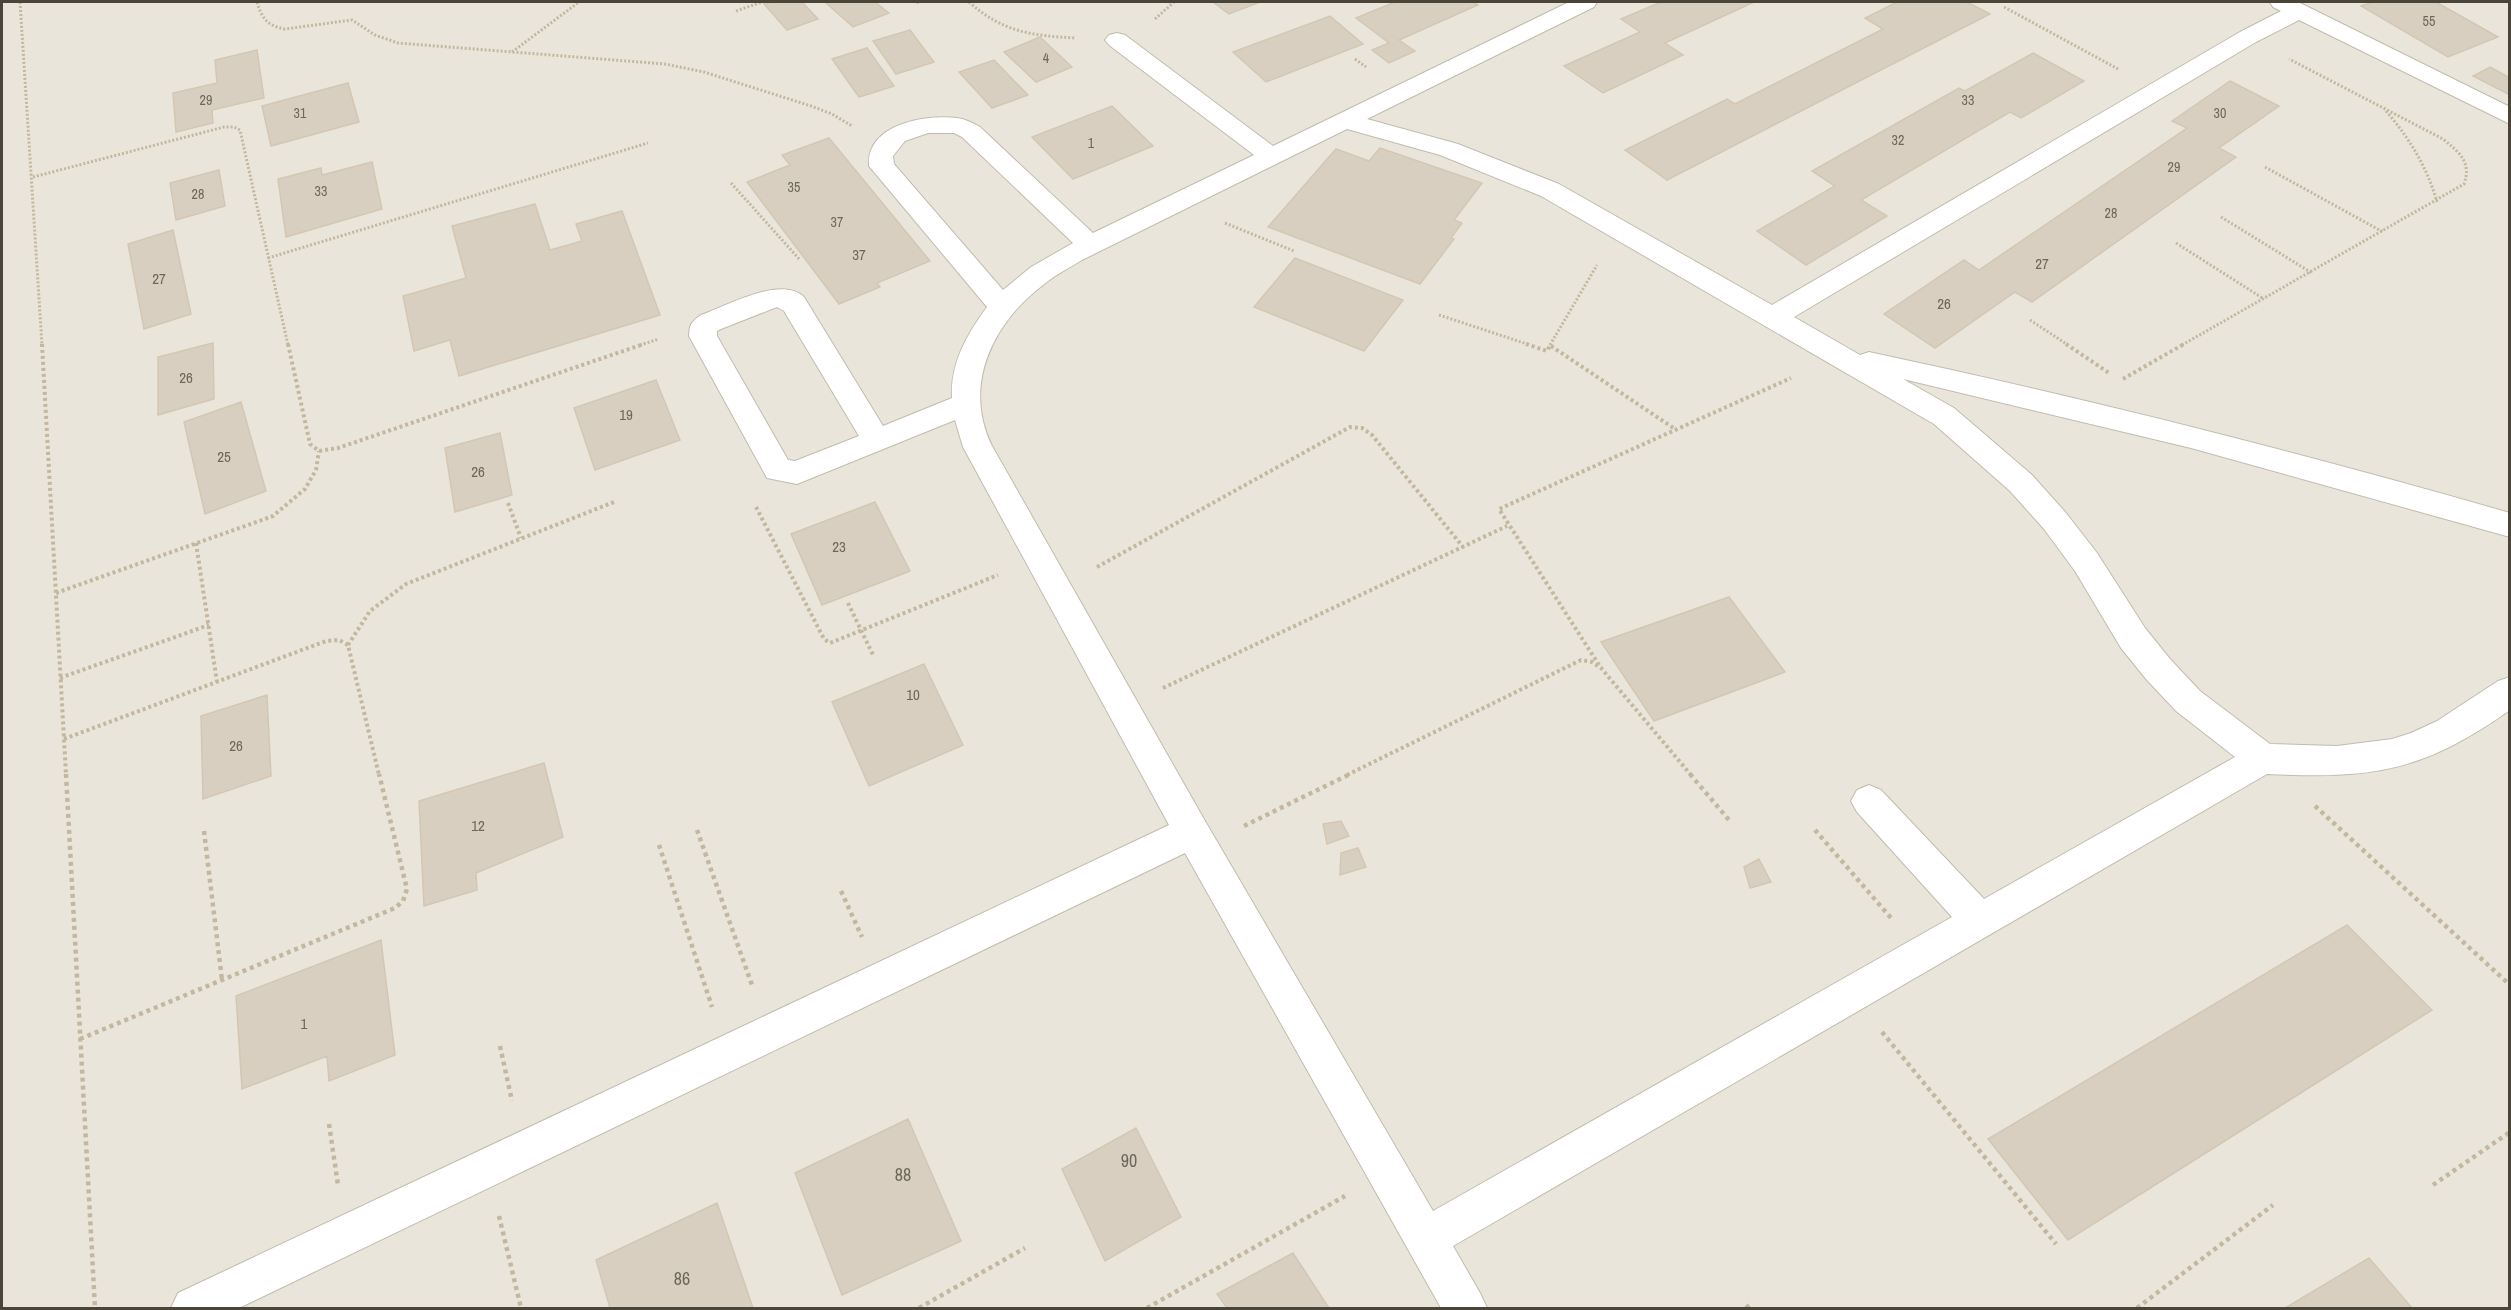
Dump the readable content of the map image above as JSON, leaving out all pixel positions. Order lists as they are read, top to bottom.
{
  "house_numbers": [
    "55",
    "4",
    "29",
    "33",
    "31",
    "30",
    "32",
    "1",
    "29",
    "35",
    "33",
    "28",
    "28",
    "37",
    "37",
    "27",
    "27",
    "26",
    "26",
    "19",
    "25",
    "26",
    "23",
    "10",
    "26",
    "12",
    "1",
    "90",
    "88",
    "86"
  ]
}
